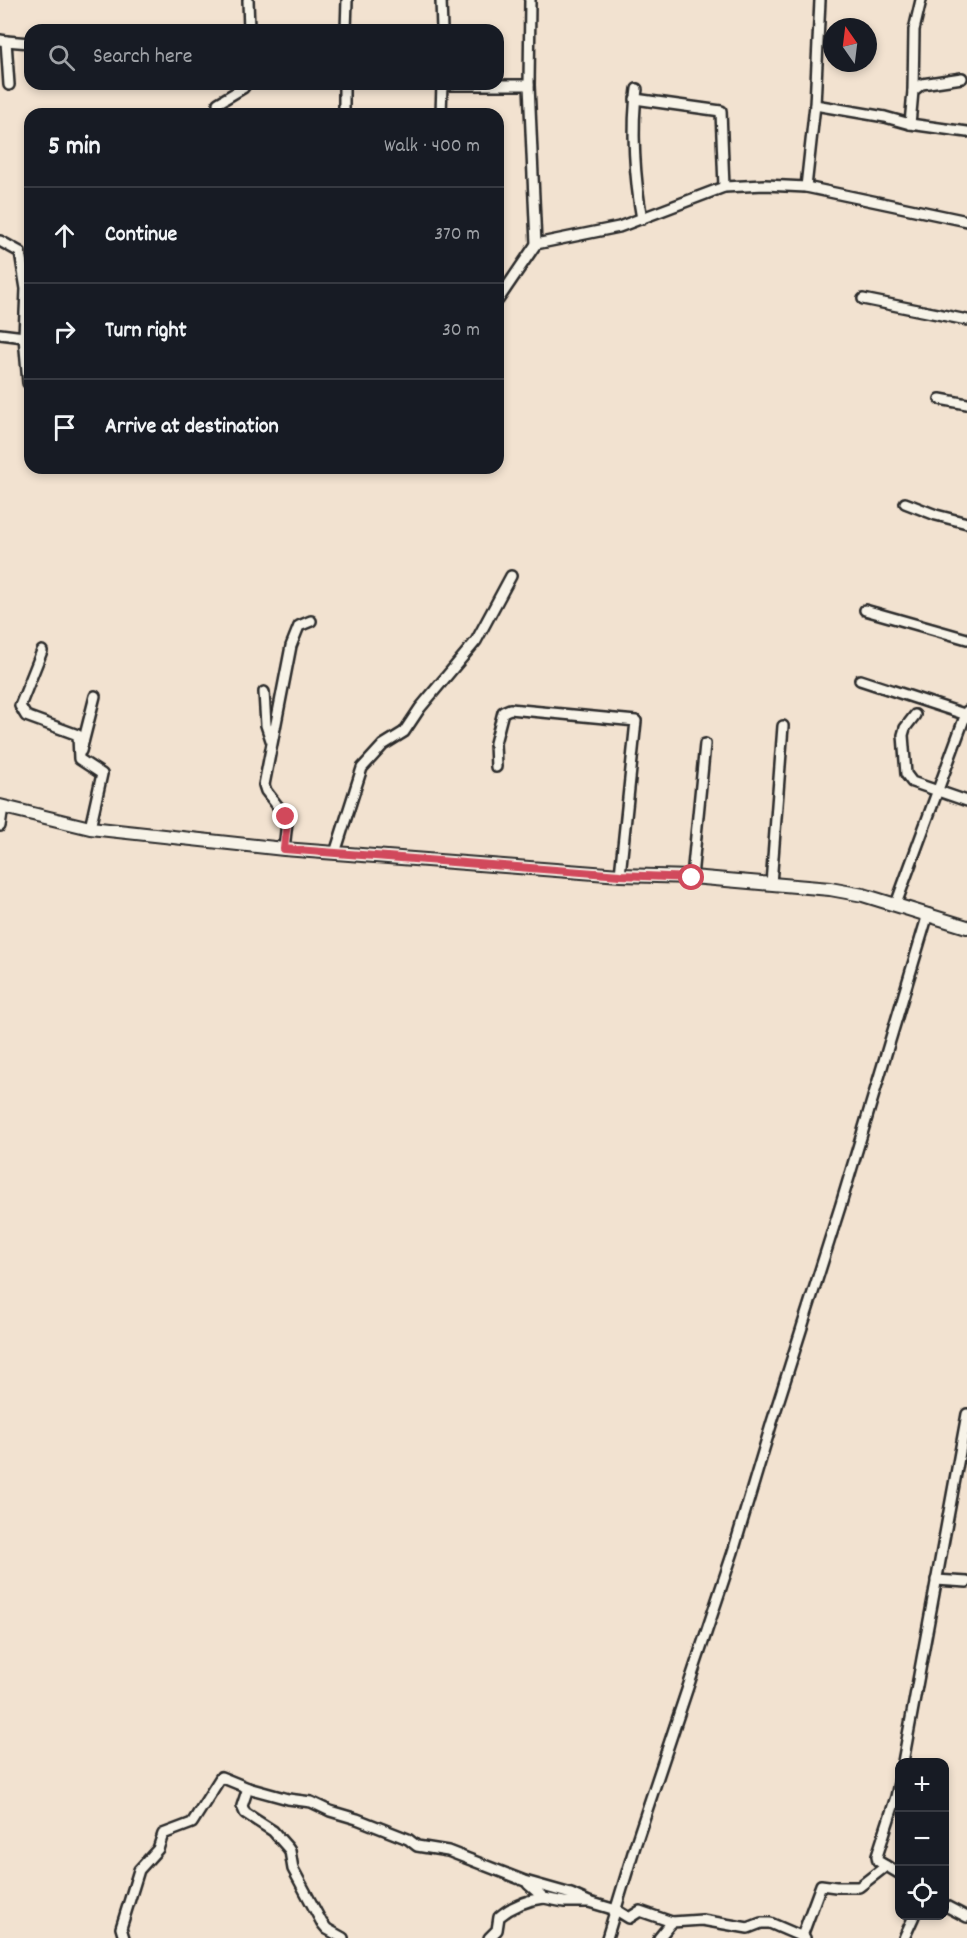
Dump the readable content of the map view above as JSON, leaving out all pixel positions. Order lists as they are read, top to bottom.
{
  "north": "top",
  "page": {
    "search": "Search here",
    "heading": ["5 min", "Walk · 400 m"],
    "list": [
      ["Continue", "370 m"],
      ["Turn right", "30 m"],
      "Arrive at destination"
    ],
    "map_buttons": ["+", "−"]
  }
}
